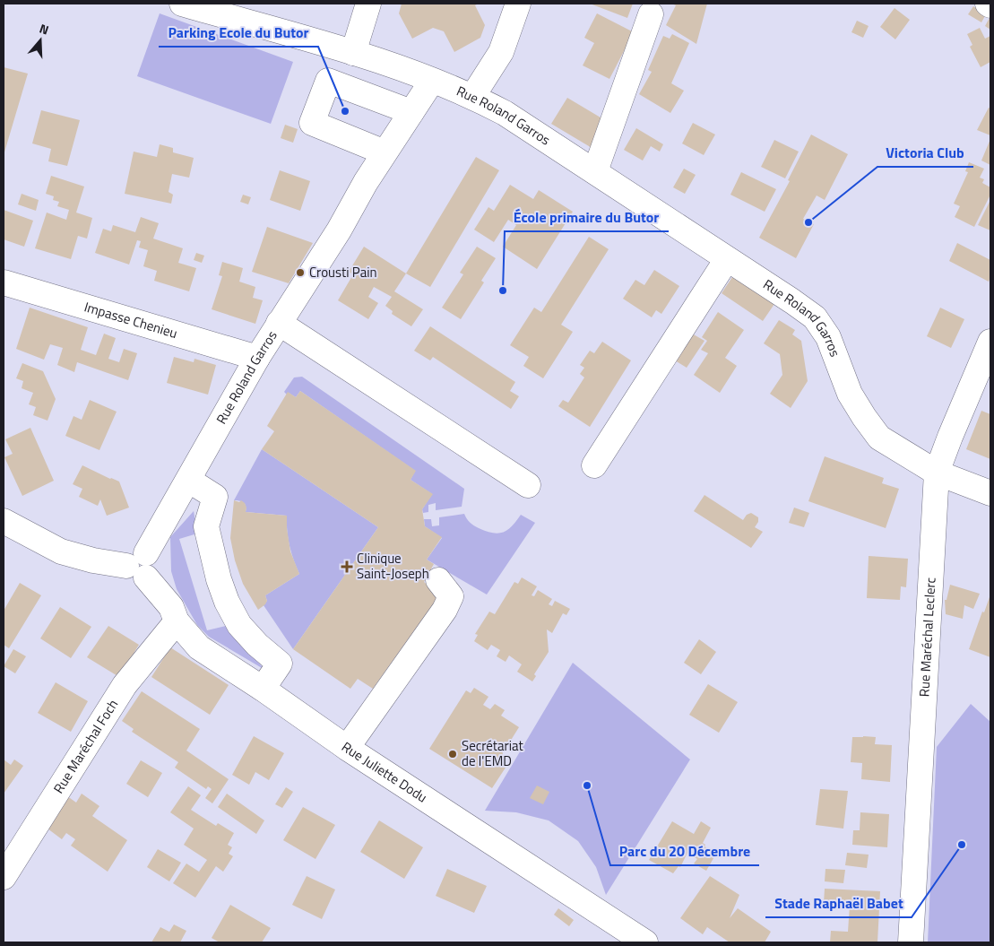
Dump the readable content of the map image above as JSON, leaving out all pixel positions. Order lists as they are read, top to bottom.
{
  "streets": {
    "street": [
      "Rue Roland Garros",
      "Impasse Chenieu",
      "Rue Maréchal Leclerc",
      "Rue Maréchal Foch",
      "Rue Juliette Dodu"
    ]
  },
  "crossings": [
    ["Rue Roland Garros", "Impasse Chenieu"],
    ["Rue Roland Garros", "Rue Maréchal Leclerc"],
    ["Rue Roland Garros", "Rue Juliette Dodu"],
    ["Rue Maréchal Foch", "Rue Juliette Dodu"]
  ],
  "places": {
    "other": [
      "Parking Ecole du Butor",
      "Victoria Club",
      "Crousti Pain",
      "École primaire du Butor",
      "Secrétariat de l'EMD",
      "Parc du 20 Décembre",
      "Stade Raphaël Babet"
    ],
    "health": ["Clinique Saint-Joseph"]
  },
  "north": "top"
}
